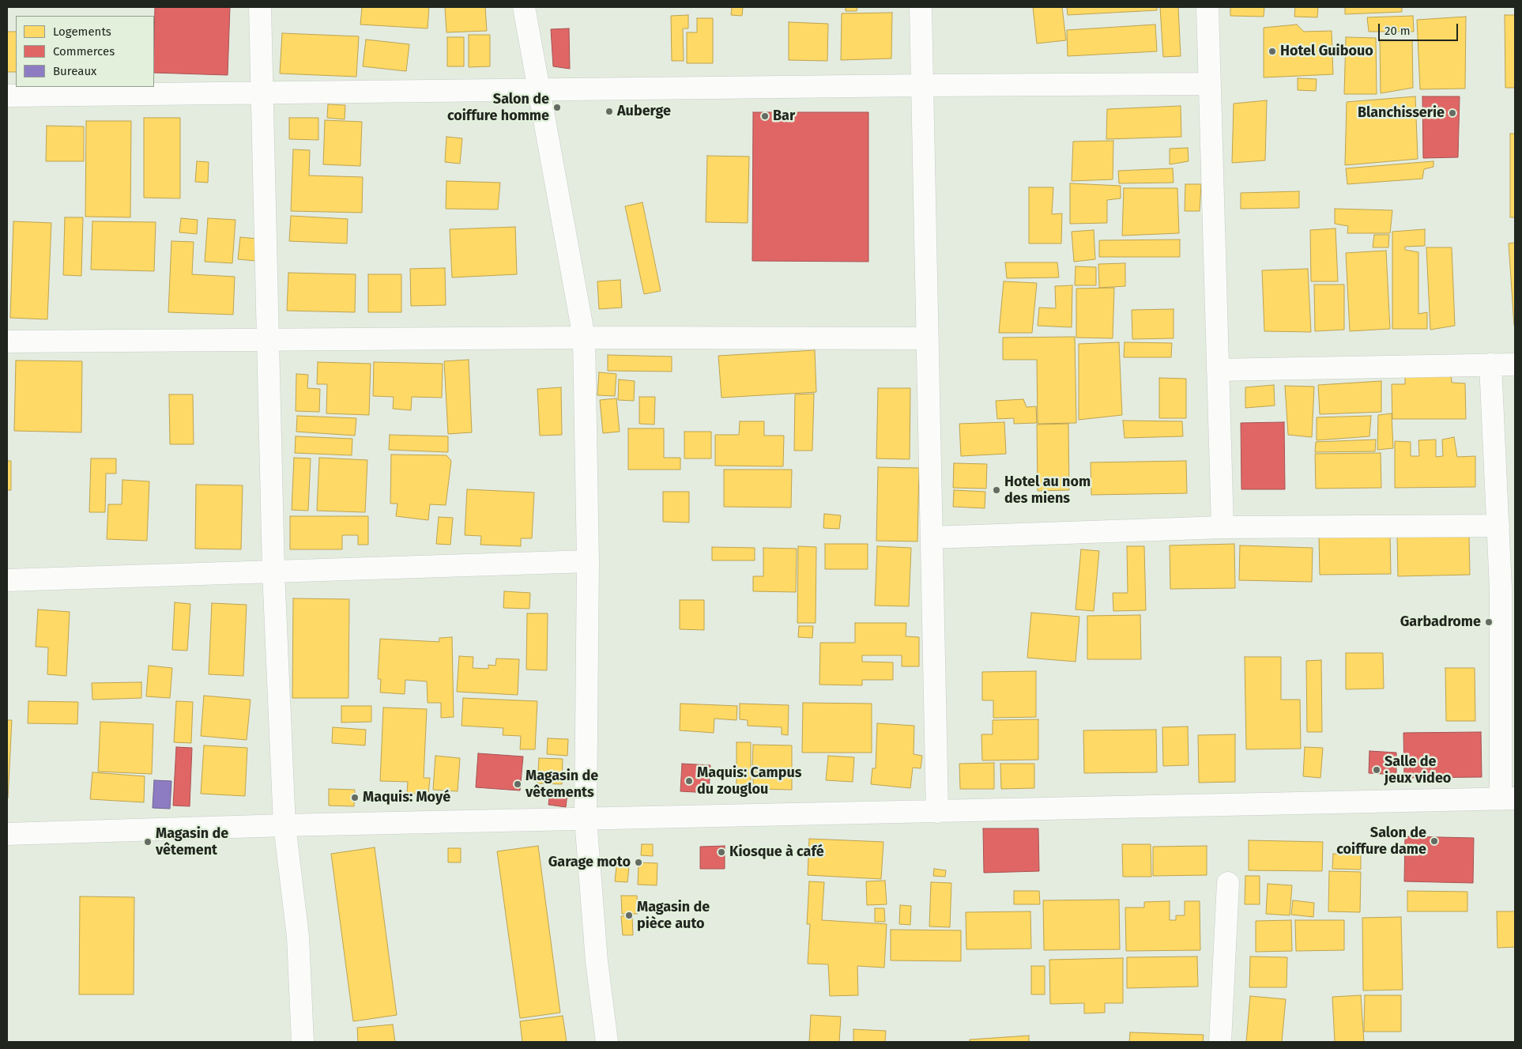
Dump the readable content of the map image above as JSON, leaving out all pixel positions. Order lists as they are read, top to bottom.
{
  "places": [
    "Hotel Guibouo",
    "Salon de coiffure homme",
    "Auberge",
    "Blanchisserie",
    "Bar",
    "Hotel au nom des miens",
    "Garbadrome",
    "Salle de jeux video",
    "Maquis: Campus du zouglou",
    "Magasin de vêtements",
    "Maquis: Moyé",
    "Salon de coiffure dame",
    "Magasin de vêtement",
    "Kiosque à café",
    "Garage moto",
    "Magasin de pièce auto"
  ],
  "legend": ["Logements", "Commerces", "Bureaux"],
  "scale_bar": "20 m"
}
